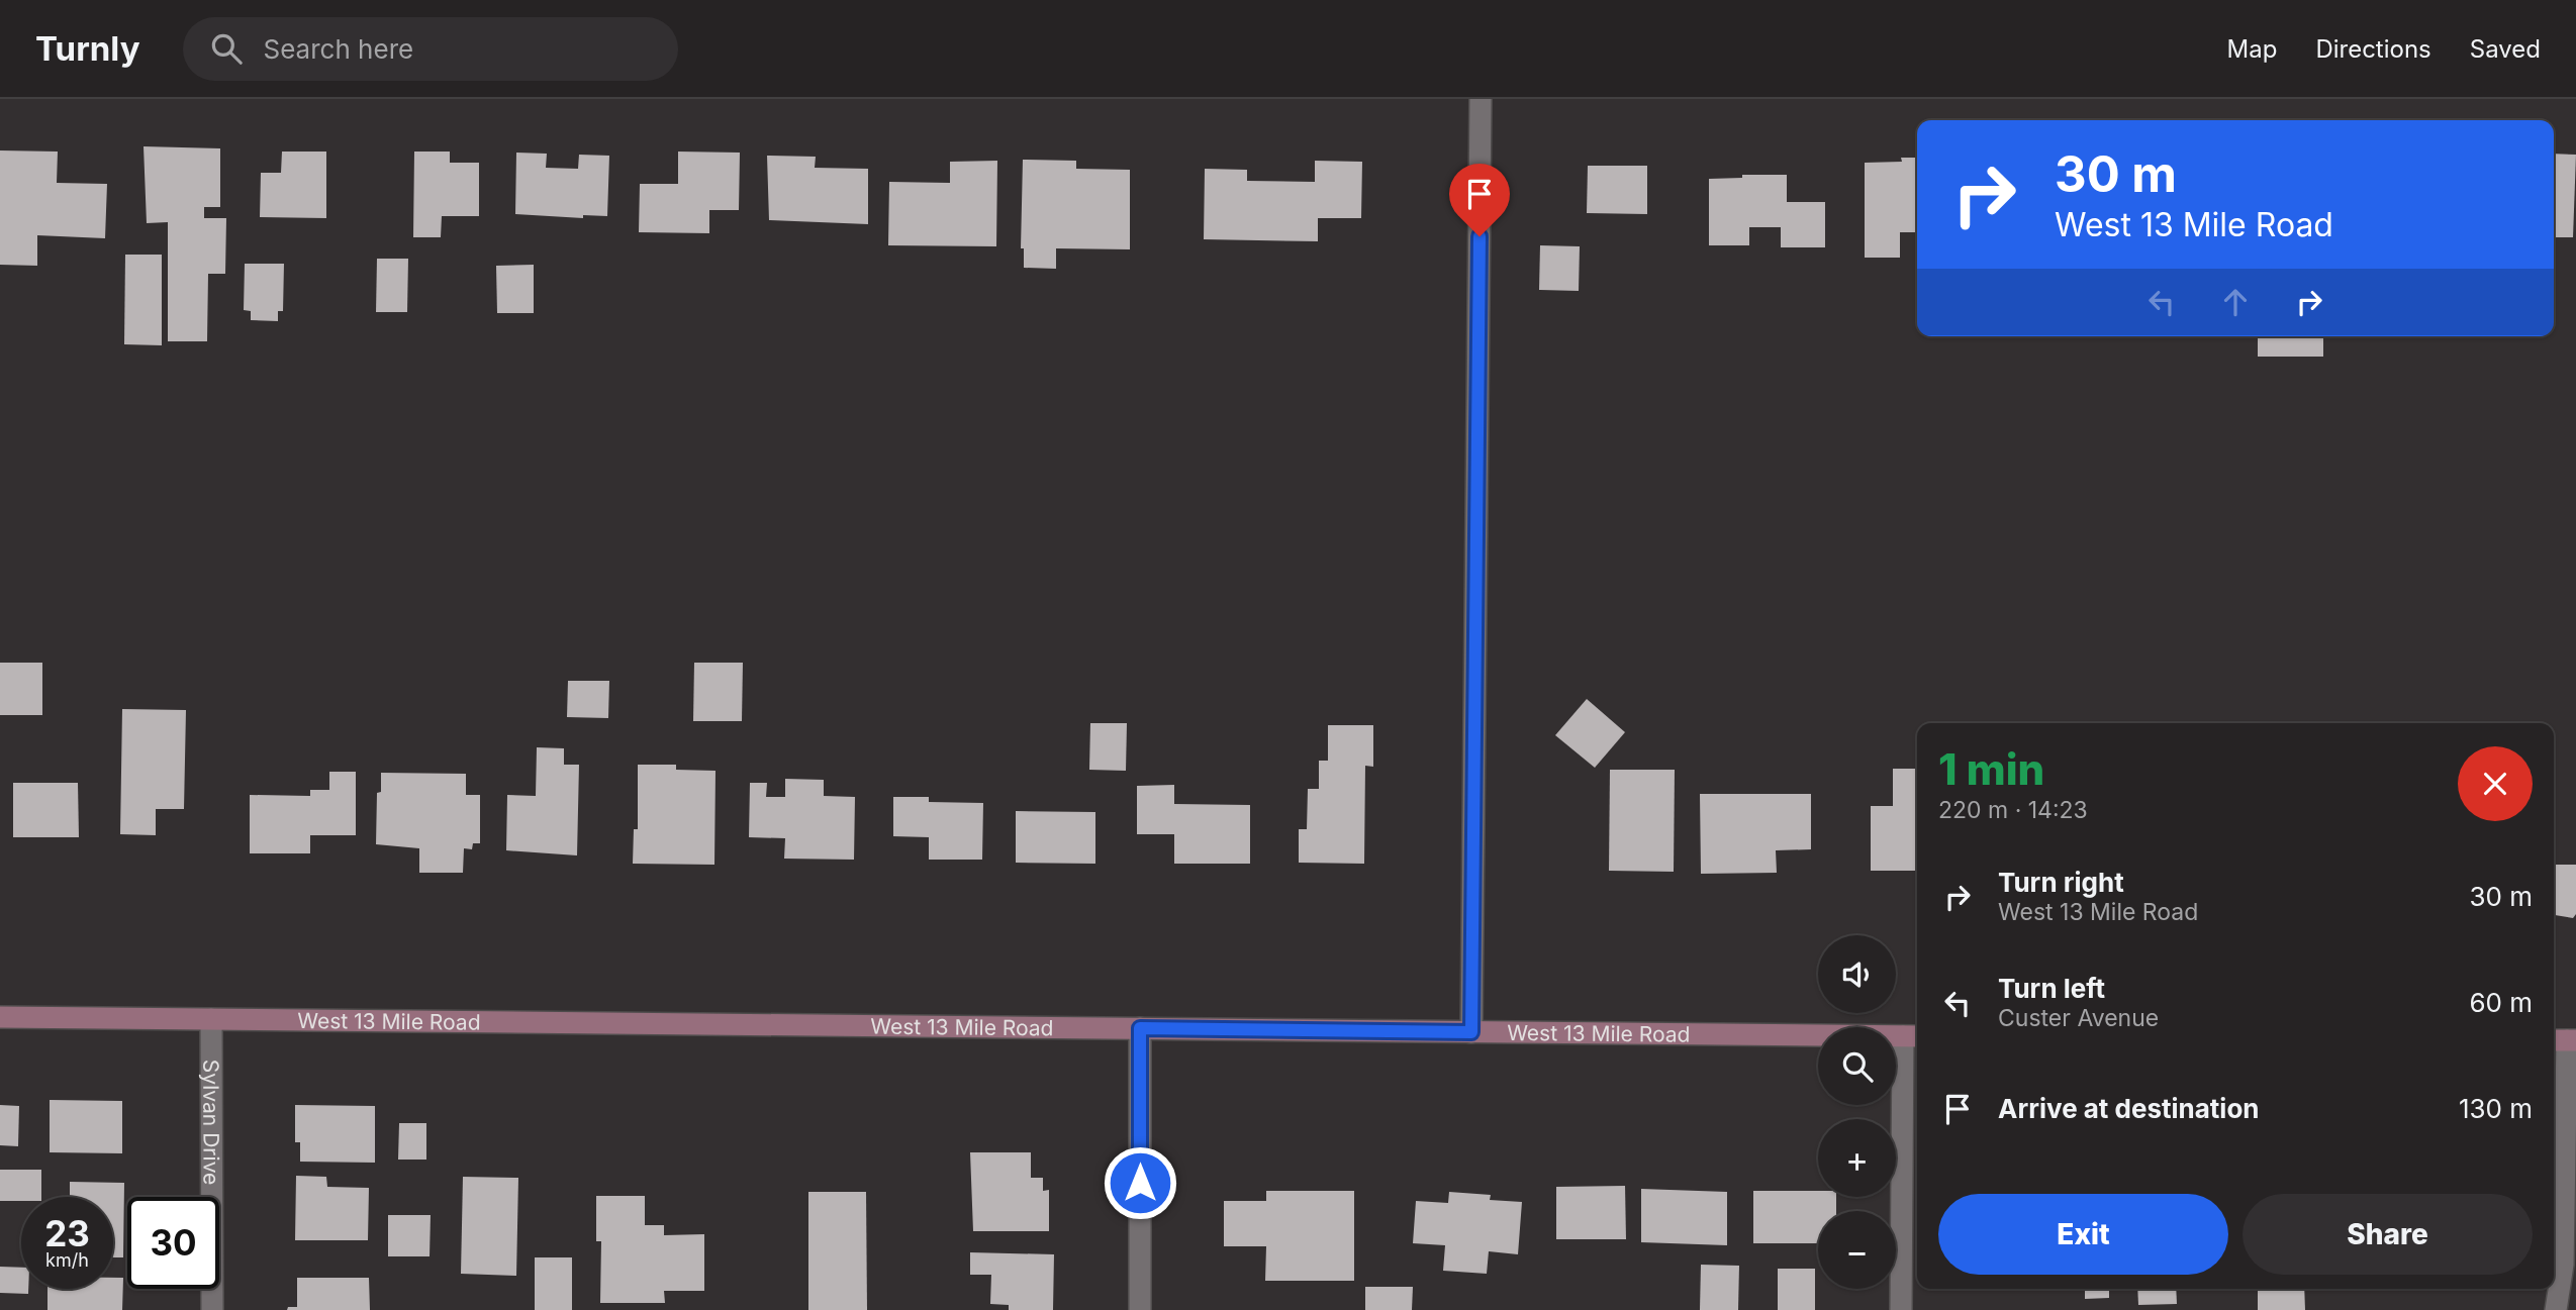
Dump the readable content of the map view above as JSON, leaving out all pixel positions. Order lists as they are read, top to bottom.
{
  "streets": {
    "main road": ["West 13 Mile Road"],
    "street": ["Sylvan Drive"]
  },
  "crossings": [
    ["West 13 Mile Road", "Sylvan Drive"]
  ],
  "page": {
    "header": "Turnly",
    "search": "Search here",
    "nav": ["Map", "Directions", "Saved"],
    "turn": ["30 m", "West 13 Mile Road"],
    "heading": ["1 min", "220 m · 14:23"],
    "list": [
      {
        "name": "Turn right",
        "note": "West 13 Mile Road",
        "value": "30 m"
      },
      {
        "name": "Turn left",
        "note": "Custer Avenue",
        "value": "60 m"
      },
      {
        "name": "Arrive at destination",
        "value": "130 m"
      }
    ],
    "map_buttons": ["+", "−"],
    "buttons": ["Exit", "Share"],
    "speed": "23 km/h",
    "limit": "30"
  }
}
